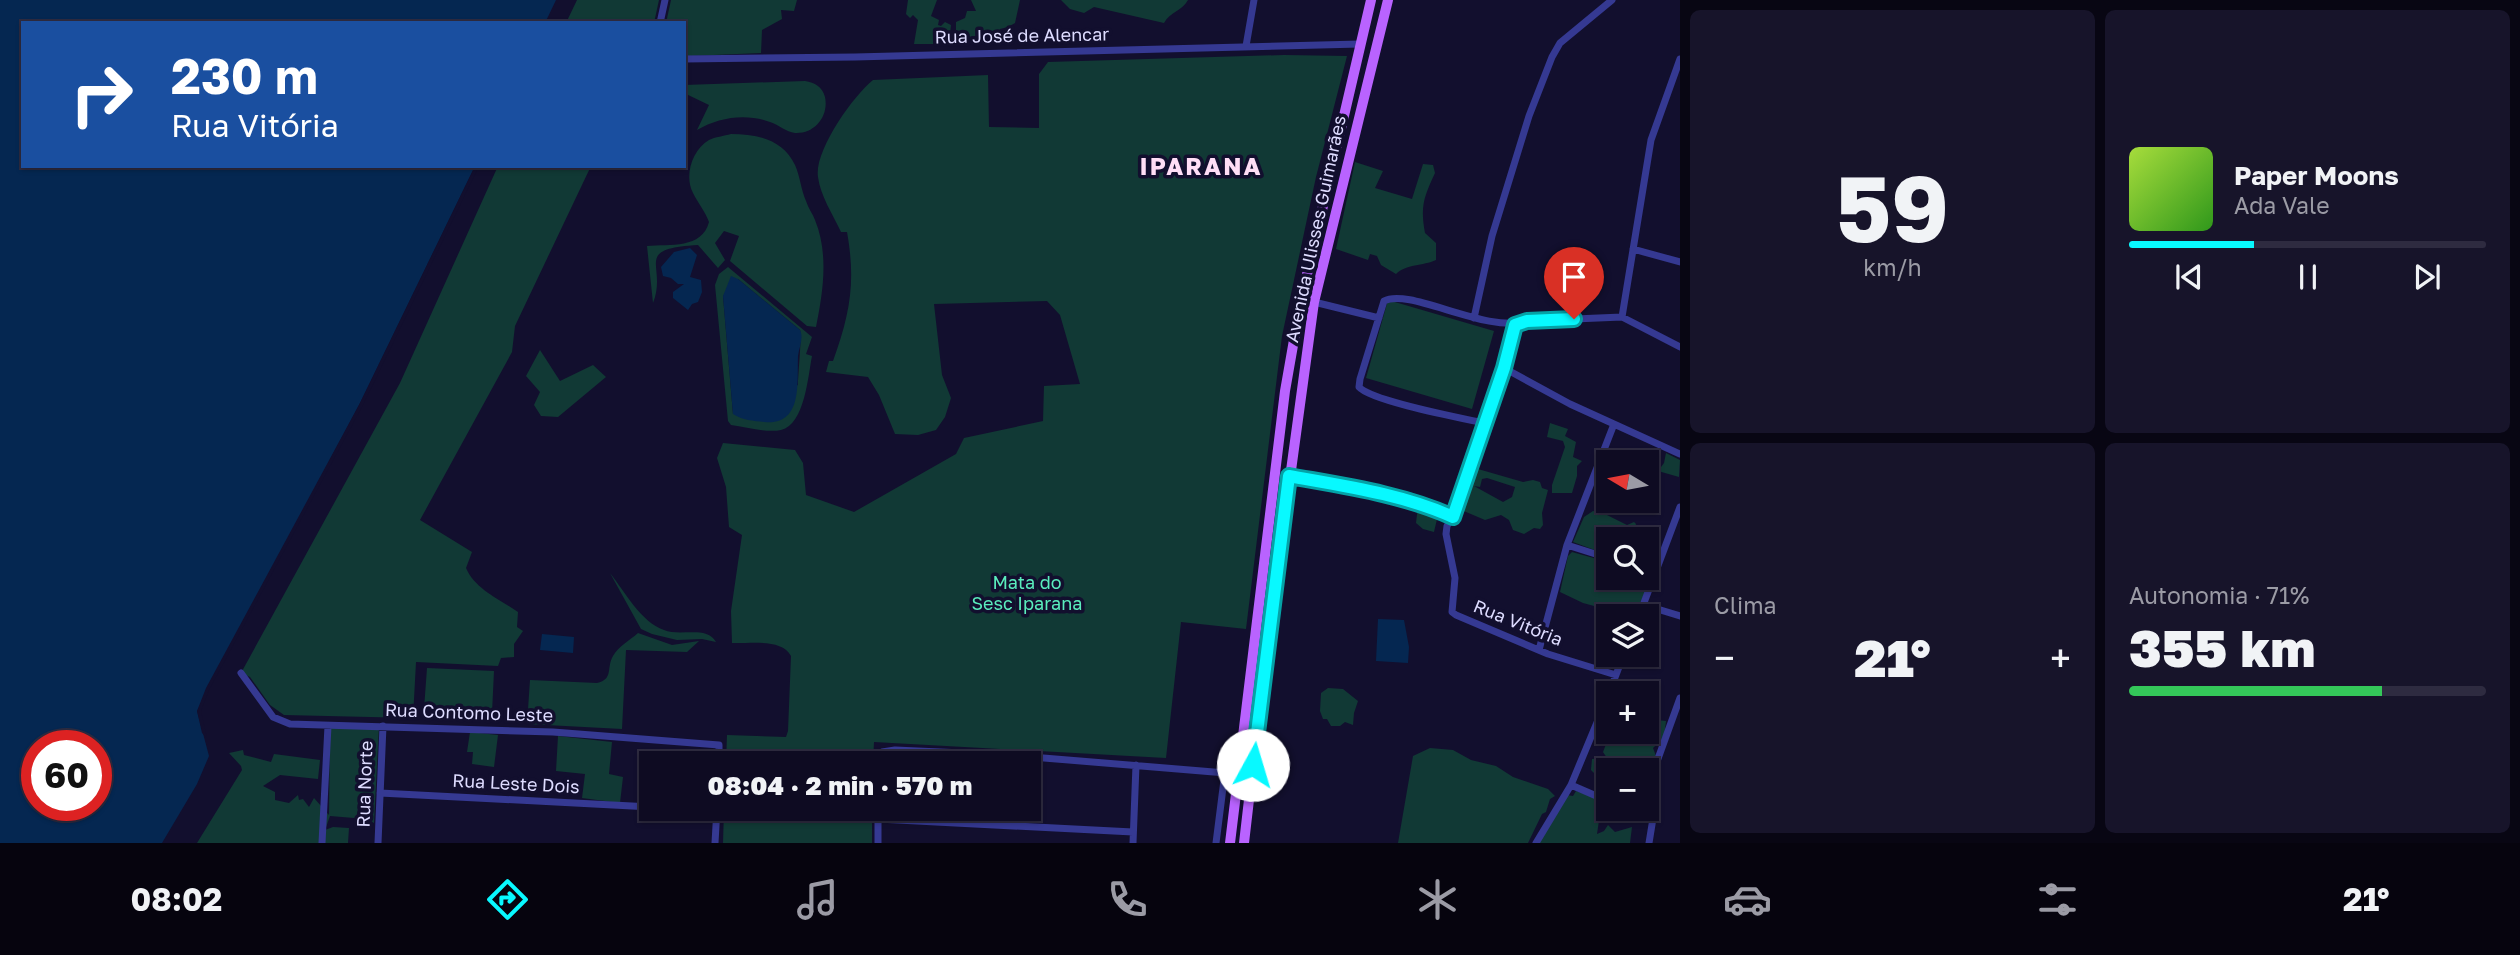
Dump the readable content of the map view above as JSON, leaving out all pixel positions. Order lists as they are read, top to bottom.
{
  "streets": {
    "main road": ["Avenida Ulisses Guimarães"],
    "street": [
      "Rua José de Alencar",
      "Rua Vitória",
      "Rua Contomo Leste",
      "Rua Norte",
      "Rua Leste Dois"
    ]
  },
  "crossings": [
    ["Rua José de Alencar", "Avenida Ulisses Guimarães"],
    ["Rua Contomo Leste", "Rua Norte"],
    ["Rua Norte", "Rua Leste Dois"]
  ],
  "districts": ["IPARANA"],
  "parks": ["Mata do Sesc Iparana"],
  "north": "left",
  "page": {
    "tile": [
      ["59", "km/h"],
      "Clima",
      ["Autonomia · 71%", "355 km"]
    ],
    "turn": ["230 m", "Rua Vitória"],
    "song": ["Paper Moons", "Ada Vale"],
    "map_buttons": ["+", "−"],
    "heat": ["−", "21°", "+"],
    "limit": "60",
    "trip": "08:04 · 2 min · 570 m",
    "tabs": ["08:02", "21°"]
  }
}
